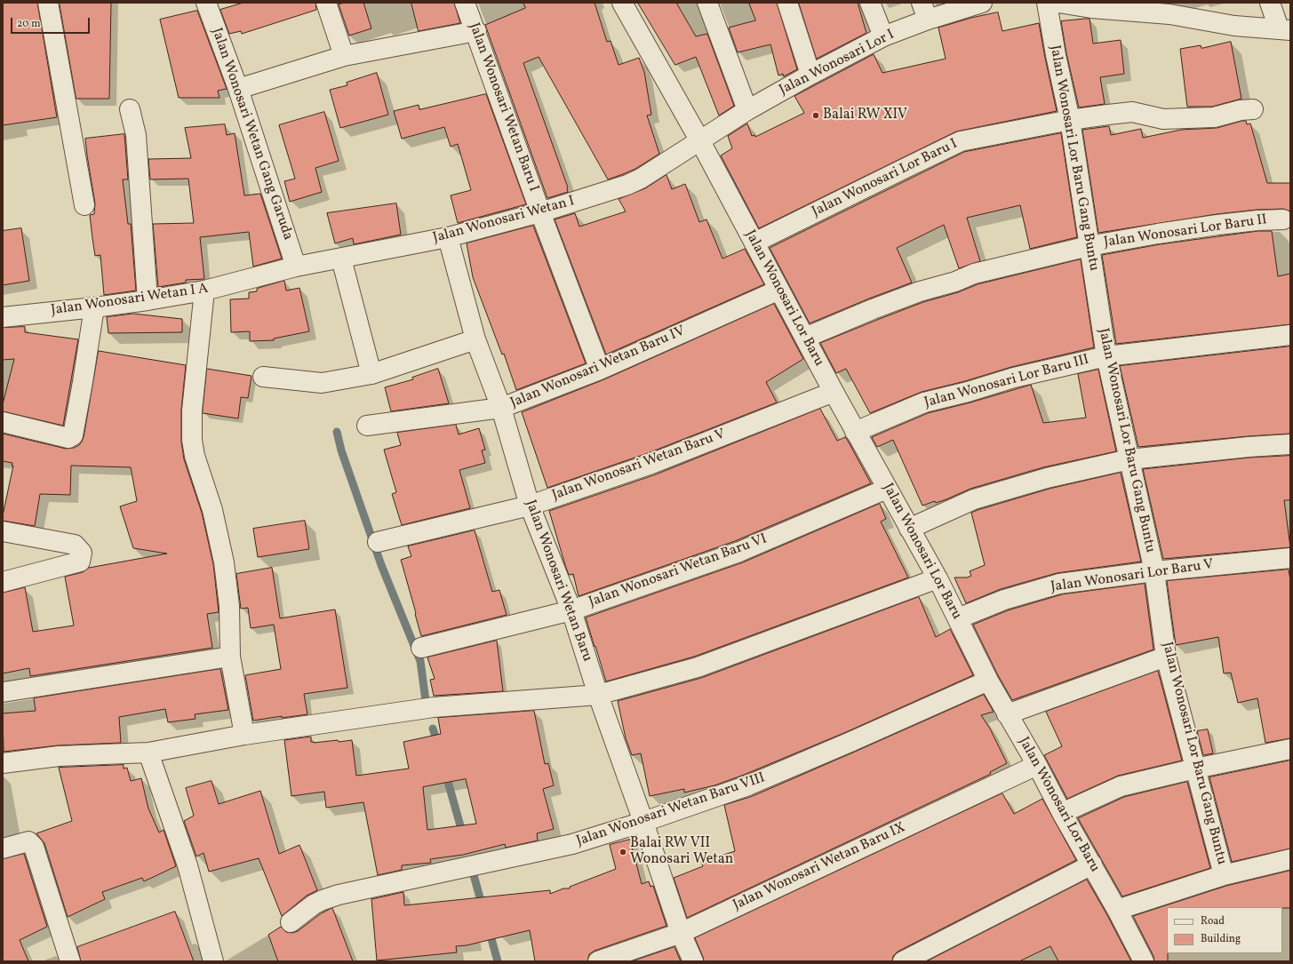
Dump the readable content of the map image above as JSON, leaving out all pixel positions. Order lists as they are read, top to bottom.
{
  "streets": {
    "street": [
      "Jalan Wonosari Lor I",
      "Jalan Wonosari Wetan Baru I",
      "Jalan Wonosari Wetan Gang Garuda",
      "Jalan Wonosari Lor Baru Gang Buntu",
      "Jalan Wonosari Lor Baru I",
      "Jalan Wonosari Wetan I",
      "Jalan Wonosari Lor Baru II",
      "Jalan Wonosari Lor Baru",
      "Jalan Wonosari Wetan I A",
      "Jalan Wonosari Wetan Baru IV",
      "Jalan Wonosari Lor Baru III",
      "Jalan Wonosari Wetan Baru V",
      "Jalan Wonosari Wetan Baru VI",
      "Jalan Wonosari Lor Baru V",
      "Jalan Wonosari Wetan Baru",
      "Jalan Wonosari Wetan Baru VIII",
      "Jalan Wonosari Wetan Baru IX"
    ]
  },
  "crossings": [
    ["Jalan Wonosari Lor I", "Jalan Wonosari Wetan I"],
    ["Jalan Wonosari Lor I", "Jalan Wonosari Lor Baru"],
    ["Jalan Wonosari Wetan Baru I", "Jalan Wonosari Wetan I"],
    ["Jalan Wonosari Wetan Baru I", "Jalan Wonosari Wetan Baru IV"],
    ["Jalan Wonosari Wetan Gang Garuda", "Jalan Wonosari Wetan I"],
    ["Jalan Wonosari Wetan Gang Garuda", "Jalan Wonosari Wetan I A"],
    ["Jalan Wonosari Lor Baru Gang Buntu", "Jalan Wonosari Lor Baru I"],
    ["Jalan Wonosari Lor Baru Gang Buntu", "Jalan Wonosari Lor Baru II"],
    ["Jalan Wonosari Lor Baru Gang Buntu", "Jalan Wonosari Lor Baru III"],
    ["Jalan Wonosari Lor Baru Gang Buntu", "Jalan Wonosari Lor Baru V"],
    ["Jalan Wonosari Lor Baru I", "Jalan Wonosari Lor Baru"],
    ["Jalan Wonosari Wetan I", "Jalan Wonosari Lor Baru"],
    ["Jalan Wonosari Wetan I", "Jalan Wonosari Wetan I A"],
    ["Jalan Wonosari Wetan I", "Jalan Wonosari Wetan Baru"],
    ["Jalan Wonosari Lor Baru II", "Jalan Wonosari Lor Baru"],
    ["Jalan Wonosari Lor Baru", "Jalan Wonosari Wetan Baru IV"],
    ["Jalan Wonosari Lor Baru", "Jalan Wonosari Lor Baru III"],
    ["Jalan Wonosari Lor Baru", "Jalan Wonosari Wetan Baru V"],
    ["Jalan Wonosari Lor Baru", "Jalan Wonosari Wetan Baru VI"],
    ["Jalan Wonosari Lor Baru", "Jalan Wonosari Lor Baru V"],
    ["Jalan Wonosari Lor Baru", "Jalan Wonosari Wetan Baru VIII"],
    ["Jalan Wonosari Lor Baru", "Jalan Wonosari Wetan Baru IX"],
    ["Jalan Wonosari Wetan Baru IV", "Jalan Wonosari Wetan Baru"],
    ["Jalan Wonosari Wetan Baru V", "Jalan Wonosari Wetan Baru"],
    ["Jalan Wonosari Wetan Baru VI", "Jalan Wonosari Wetan Baru"],
    ["Jalan Wonosari Wetan Baru", "Jalan Wonosari Wetan Baru VIII"],
    ["Jalan Wonosari Wetan Baru", "Jalan Wonosari Wetan Baru IX"]
  ],
  "places": ["Balai RW XIV", "Balai RW VII Wonosari Wetan"],
  "legend": ["Road", "Building"],
  "scale_bar": "20 m"
}
